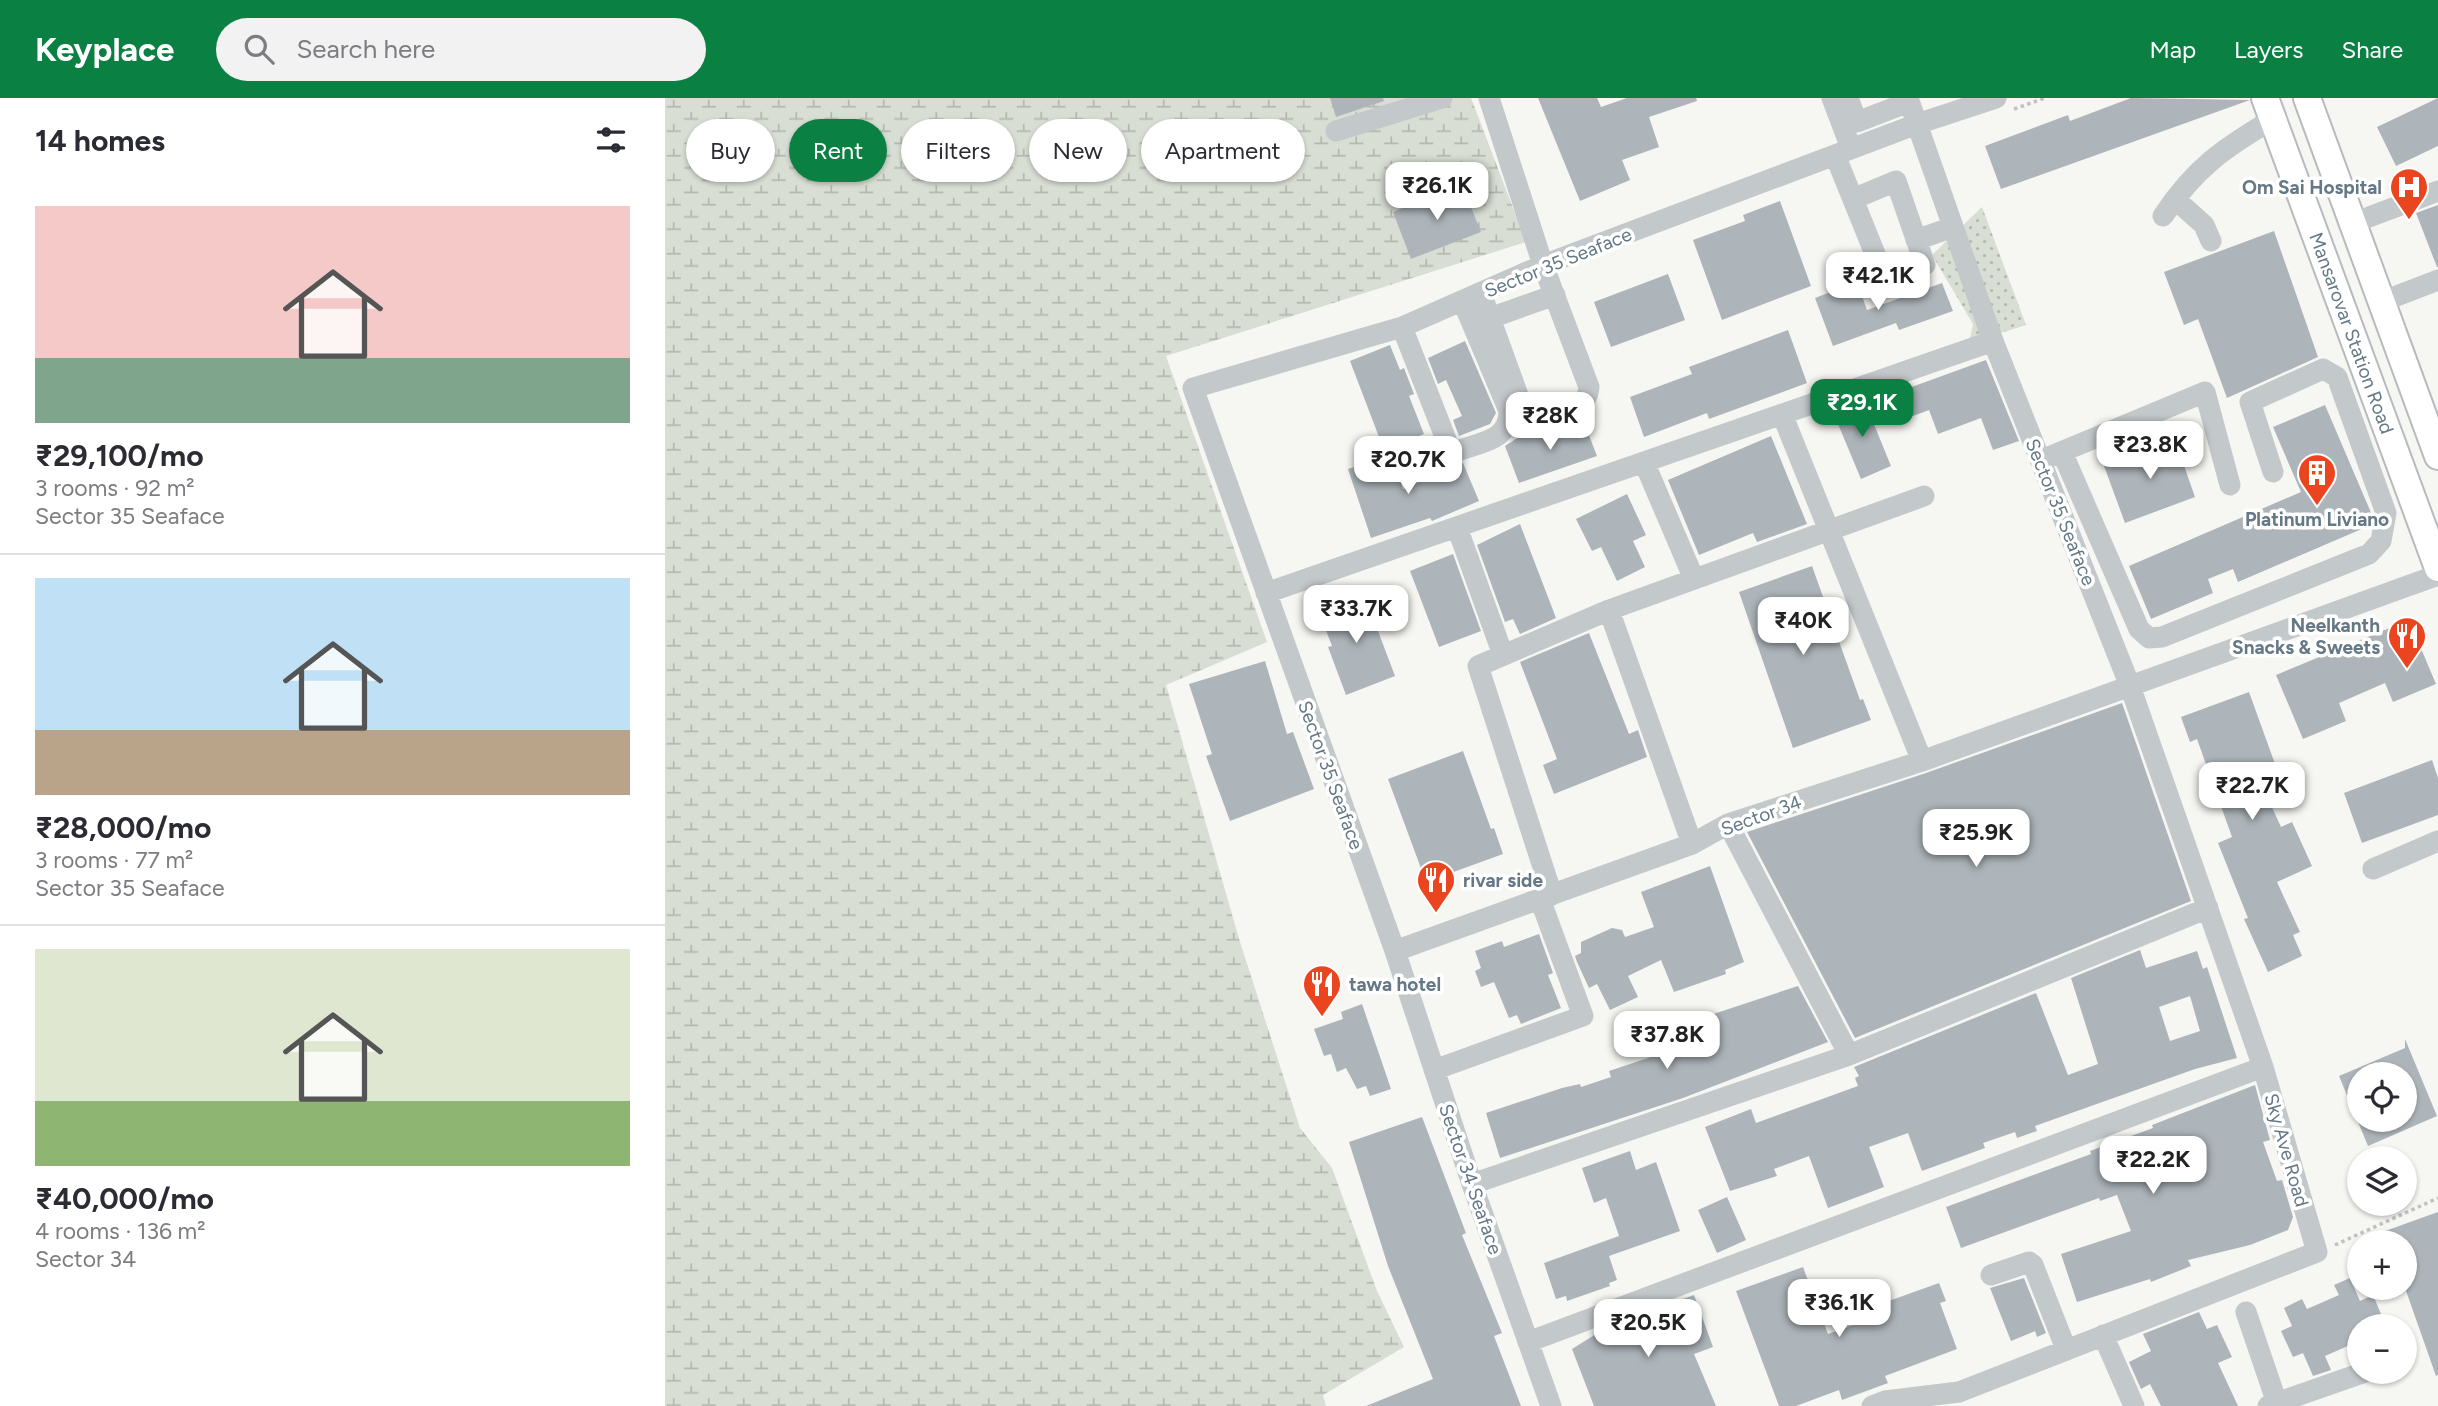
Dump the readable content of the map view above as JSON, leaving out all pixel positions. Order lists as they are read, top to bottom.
{
  "streets": {
    "main road": ["Mansarovar Station Road"],
    "street": [
      "Sector 35 Seaface",
      "Sector 34",
      "Sky Ave Road",
      "Sector 34 Seaface"
    ]
  },
  "crossings": [
    ["Sector 35 Seaface", "Sector 34"],
    ["Sector 35 Seaface", "Sky Ave Road"],
    ["Sector 35 Seaface", "Sector 34 Seaface"],
    ["Sector 34", "Sky Ave Road"],
    ["Sector 34", "Sector 34 Seaface"]
  ],
  "places": {
    "hospital": ["Om Sai Hospital"],
    "building": ["Platinum Liviano"],
    "restaurant": ["Neelkanth Snacks & Sweets", "rivar side", "tawa hotel"]
  },
  "page": {
    "header": "Keyplace",
    "search": "Search here",
    "nav": ["Map", "Layers", "Share"],
    "heading": "14 homes",
    "chip": [
      "Buy",
      "Rent",
      "Filters",
      "New",
      "Apartment"
    ],
    "price": [
      "₹26.1K",
      "₹42.1K",
      "₹29.1K",
      "₹28K",
      "₹23.8K",
      "₹20.7K",
      "₹33.7K",
      "₹40K",
      "₹22.7K",
      "₹25.9K",
      "₹37.8K",
      "₹22.2K",
      "₹36.1K",
      "₹20.5K"
    ],
    "list": [
      {
        "name": "₹29,100/mo",
        "note": "3 rooms · 92 m² · Sector 35 Seaface"
      },
      {
        "name": "₹28,000/mo",
        "note": "3 rooms · 77 m² · Sector 35 Seaface"
      },
      {
        "name": "₹40,000/mo",
        "note": "4 rooms · 136 m² · Sector 34"
      }
    ],
    "map_buttons": ["+", "−"]
  }
}
